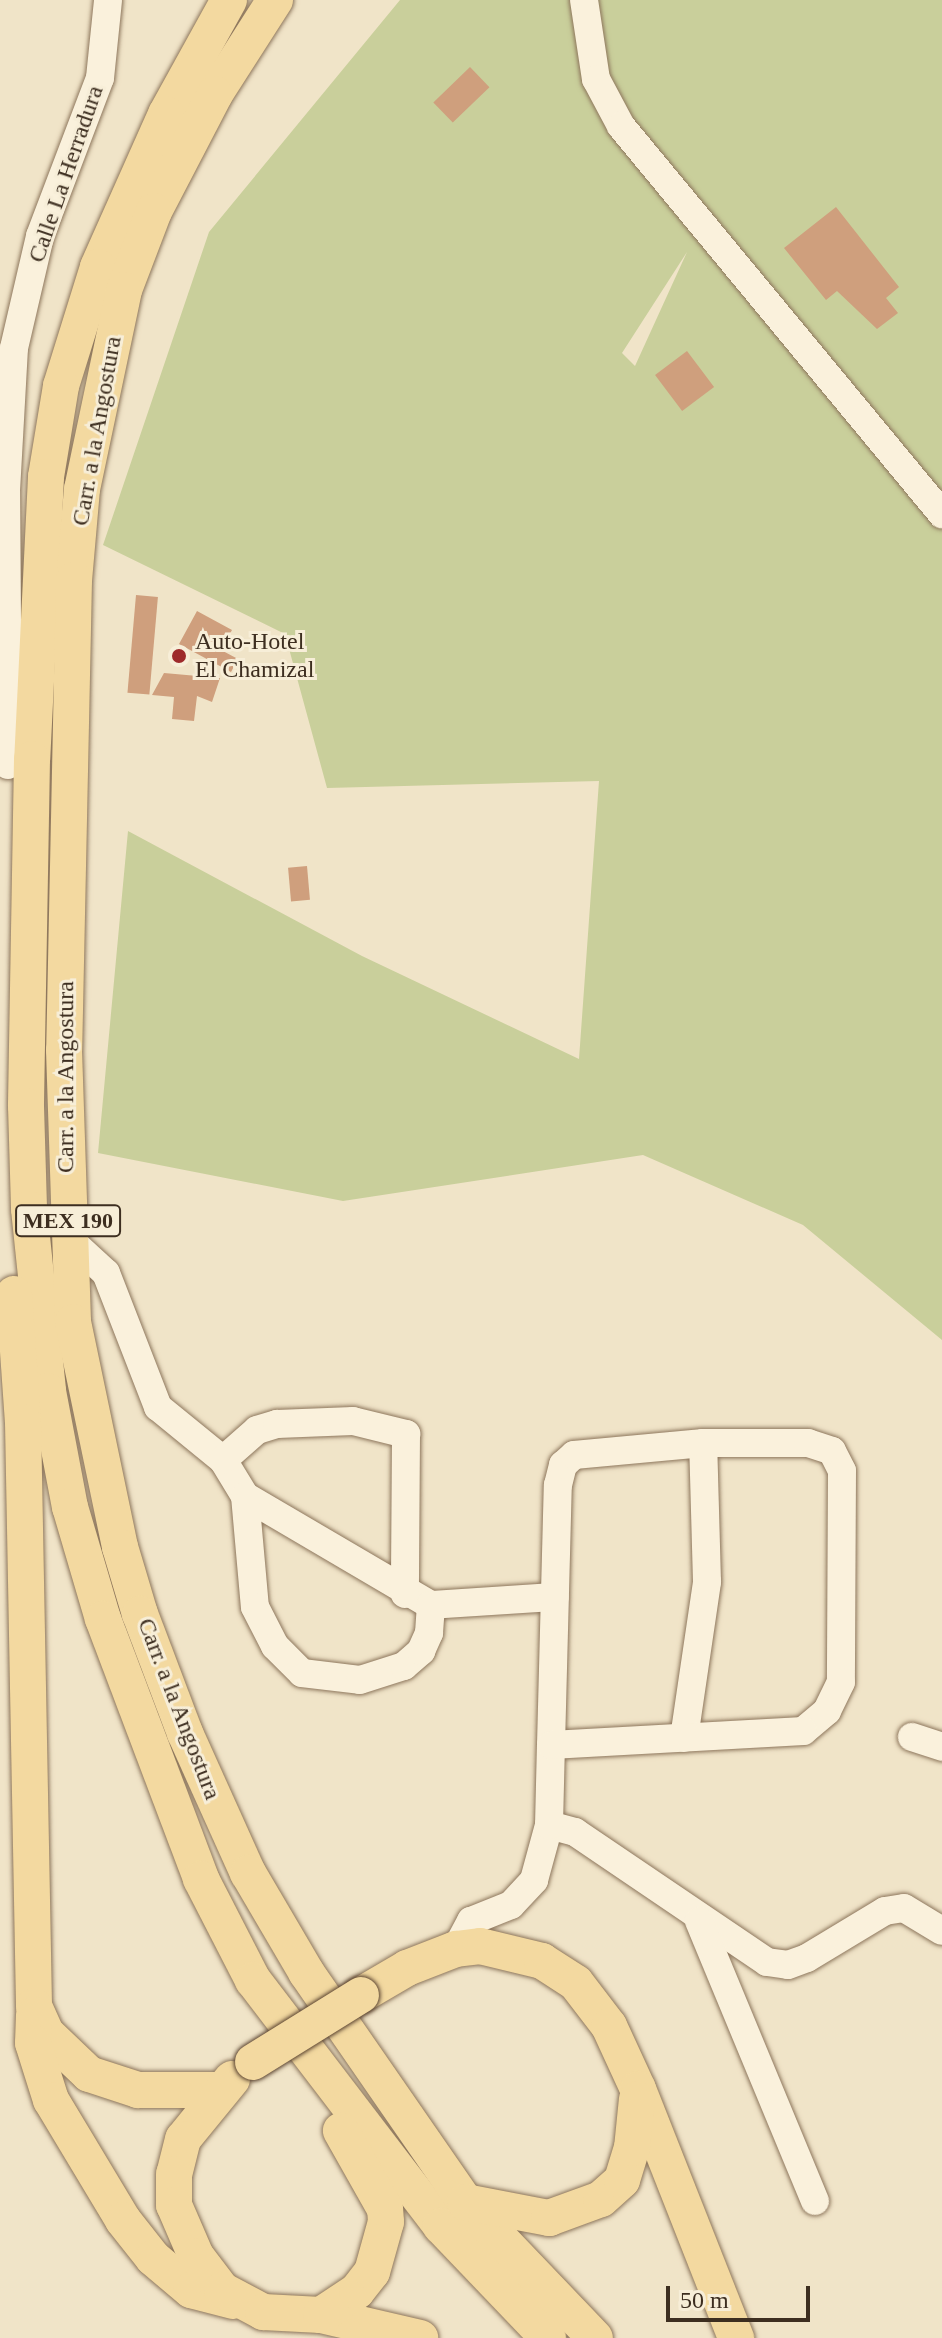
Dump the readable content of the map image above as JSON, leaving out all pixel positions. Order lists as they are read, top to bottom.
{
  "streets": {
    "main road": ["Carr. a la Angostura", "MEX 190"],
    "street": ["Calle La Herradura"]
  },
  "crossings": [
    ["Calle La Herradura", "Carr. a la Angostura"]
  ],
  "places": ["Auto-Hotel El Chamizal"],
  "scale_bar": "50 m"
}
